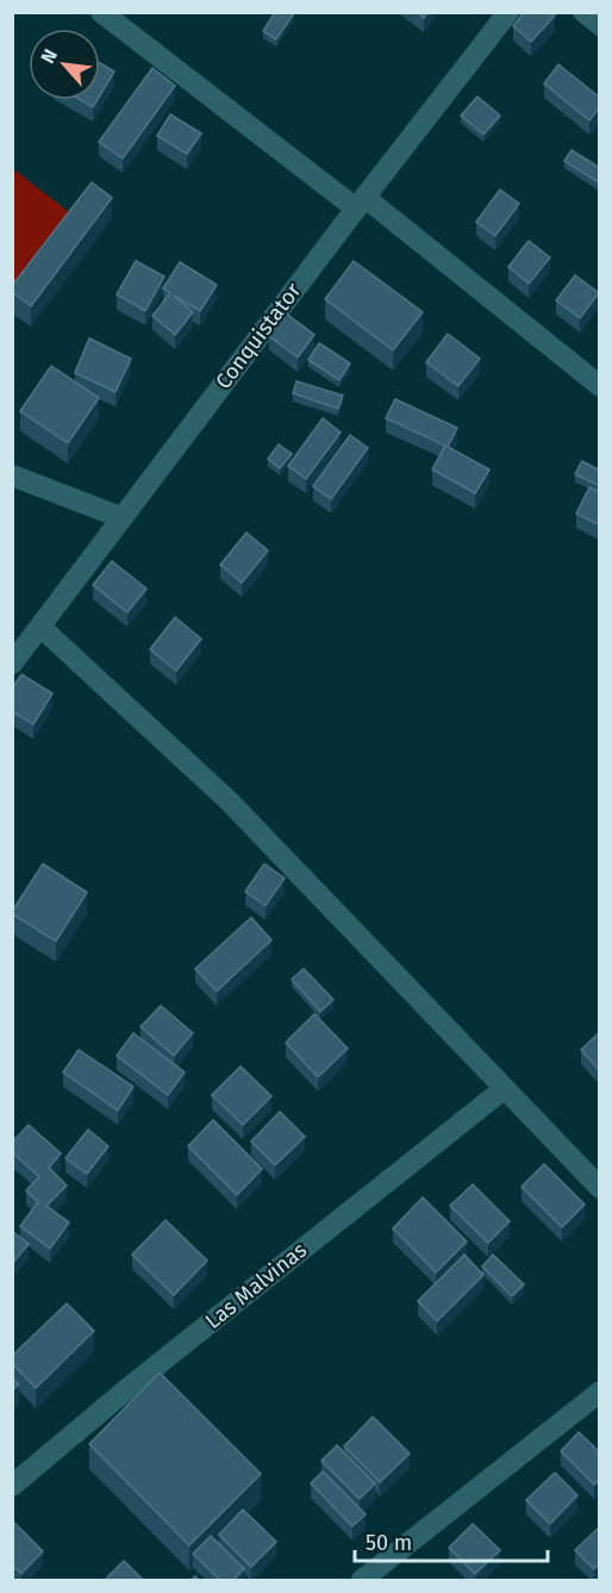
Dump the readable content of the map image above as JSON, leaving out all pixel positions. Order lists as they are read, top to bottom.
{
  "streets": {
    "street": ["Conquistator", "Las Malvinas"]
  },
  "scale_bar": "50 m",
  "north": "top left"
}
